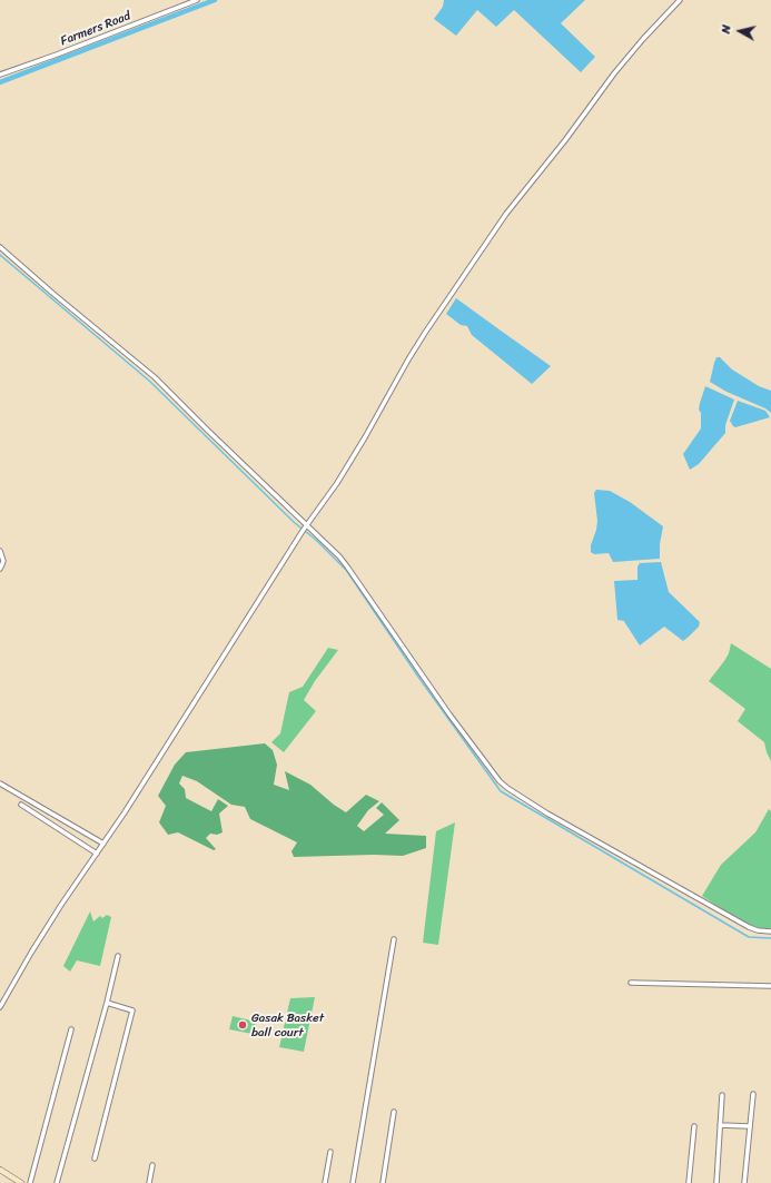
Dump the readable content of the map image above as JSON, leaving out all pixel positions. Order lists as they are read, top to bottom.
{
  "streets": {
    "street": ["Farmers Road"]
  },
  "places": ["Gasak Basket ball court"],
  "north": "left"
}
